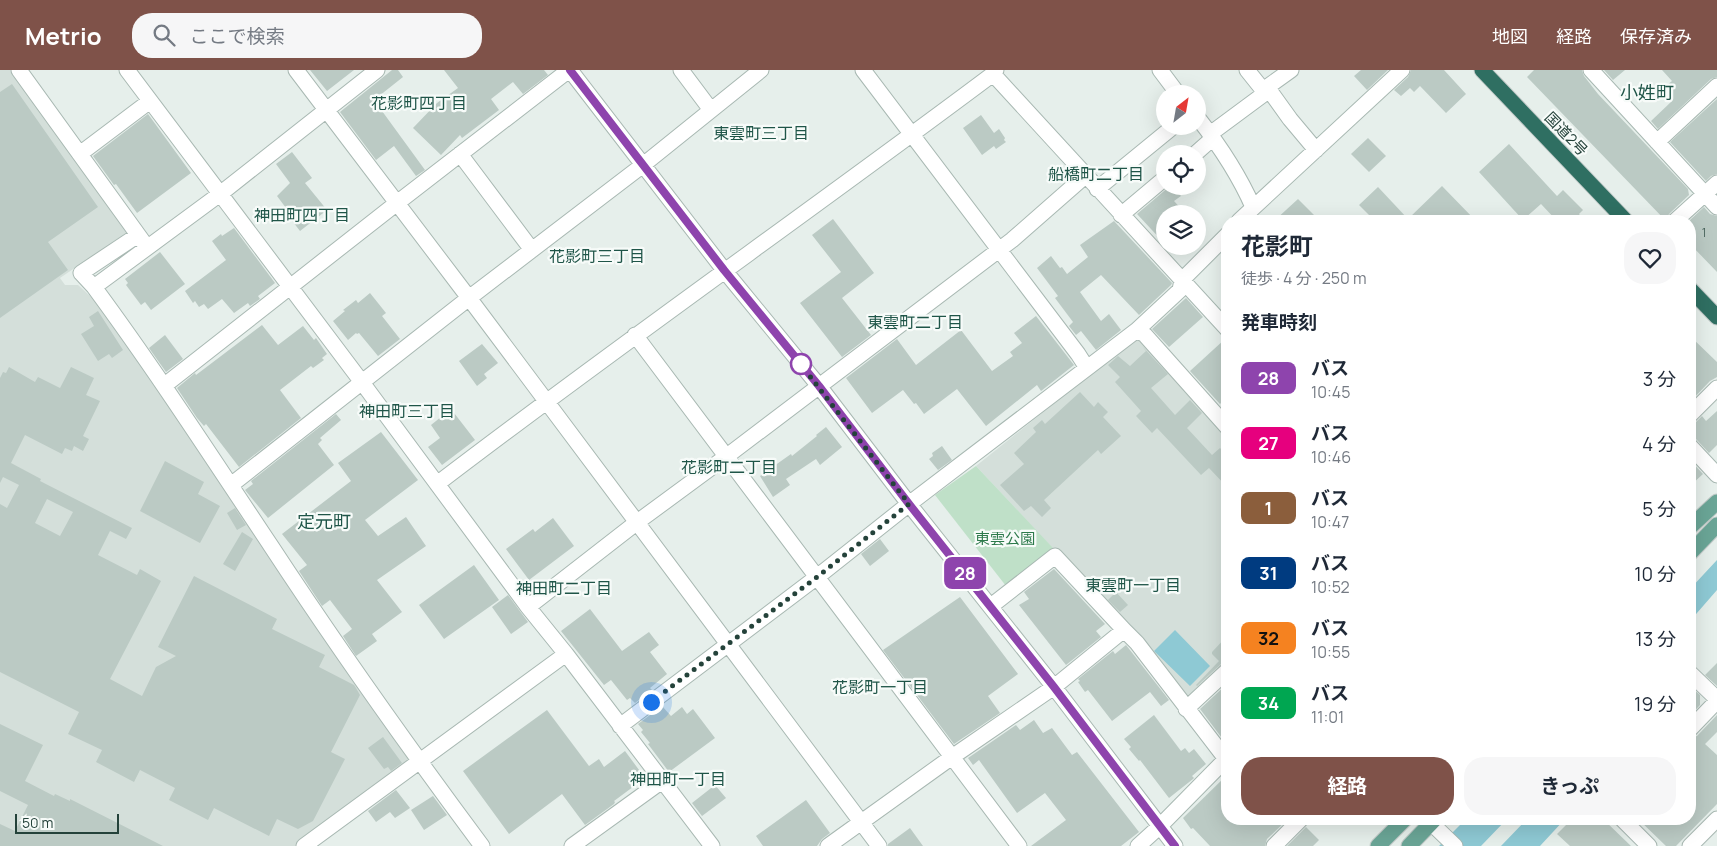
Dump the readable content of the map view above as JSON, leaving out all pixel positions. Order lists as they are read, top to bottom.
{
  "streets": {
    "highway": ["国道2号"]
  },
  "districts": [
    "小姓町",
    "花影町四丁目",
    "東雲町三丁目",
    "船橋町二丁目",
    "神田町四丁目",
    "花影町三丁目",
    "東雲町二丁目",
    "神田町三丁目",
    "花影町二丁目",
    "定元町",
    "東雲町一丁目",
    "神田町二丁目",
    "花影町一丁目",
    "神田町一丁目"
  ],
  "parks": ["東雲公園"],
  "lines": ["bus line 28"],
  "house_numbers": ["1"],
  "scale_bar": "50 m",
  "north": "top right",
  "page": {
    "header": "Metrio",
    "search": "ここで検索",
    "nav": ["地図", "経路", "保存済み"],
    "on_map": "28",
    "heading": [
      ["花影町", "徒歩 · 4 分 · 250 m"],
      "発車時刻"
    ],
    "list": [
      {
        "mark": "28",
        "name": "バス",
        "note": "10:45",
        "value": "3 分"
      },
      {
        "mark": "27",
        "name": "バス",
        "note": "10:46",
        "value": "4 分"
      },
      {
        "mark": "1",
        "name": "バス",
        "note": "10:47",
        "value": "5 分"
      },
      {
        "mark": "31",
        "name": "バス",
        "note": "10:52",
        "value": "10 分"
      },
      {
        "mark": "32",
        "name": "バス",
        "note": "10:55",
        "value": "13 分"
      },
      {
        "mark": "34",
        "name": "バス",
        "note": "11:01",
        "value": "19 分"
      }
    ],
    "buttons": ["経路", "きっぷ"],
    "scale": "50 m"
  }
}
